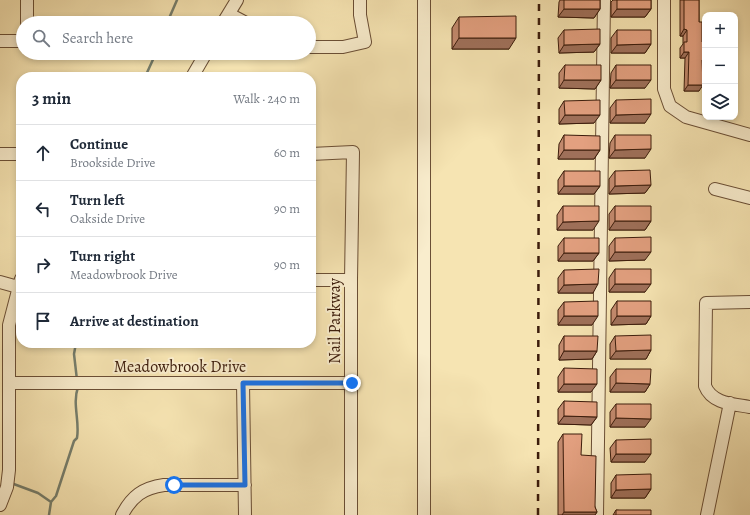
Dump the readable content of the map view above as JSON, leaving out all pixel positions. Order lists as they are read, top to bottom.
{
  "streets": {
    "street": ["Nail Parkway", "Meadowbrook Drive"]
  },
  "crossings": [
    ["Nail Parkway", "Meadowbrook Drive"]
  ],
  "page": {
    "map_buttons": ["+", "−"],
    "search": "Search here",
    "heading": ["3 min", "Walk · 240 m"],
    "list": [
      ["Continue", "Brookside Drive", "60 m"],
      ["Turn left", "Oakside Drive", "90 m"],
      ["Turn right", "Meadowbrook Drive", "90 m"],
      "Arrive at destination"
    ]
  }
}
